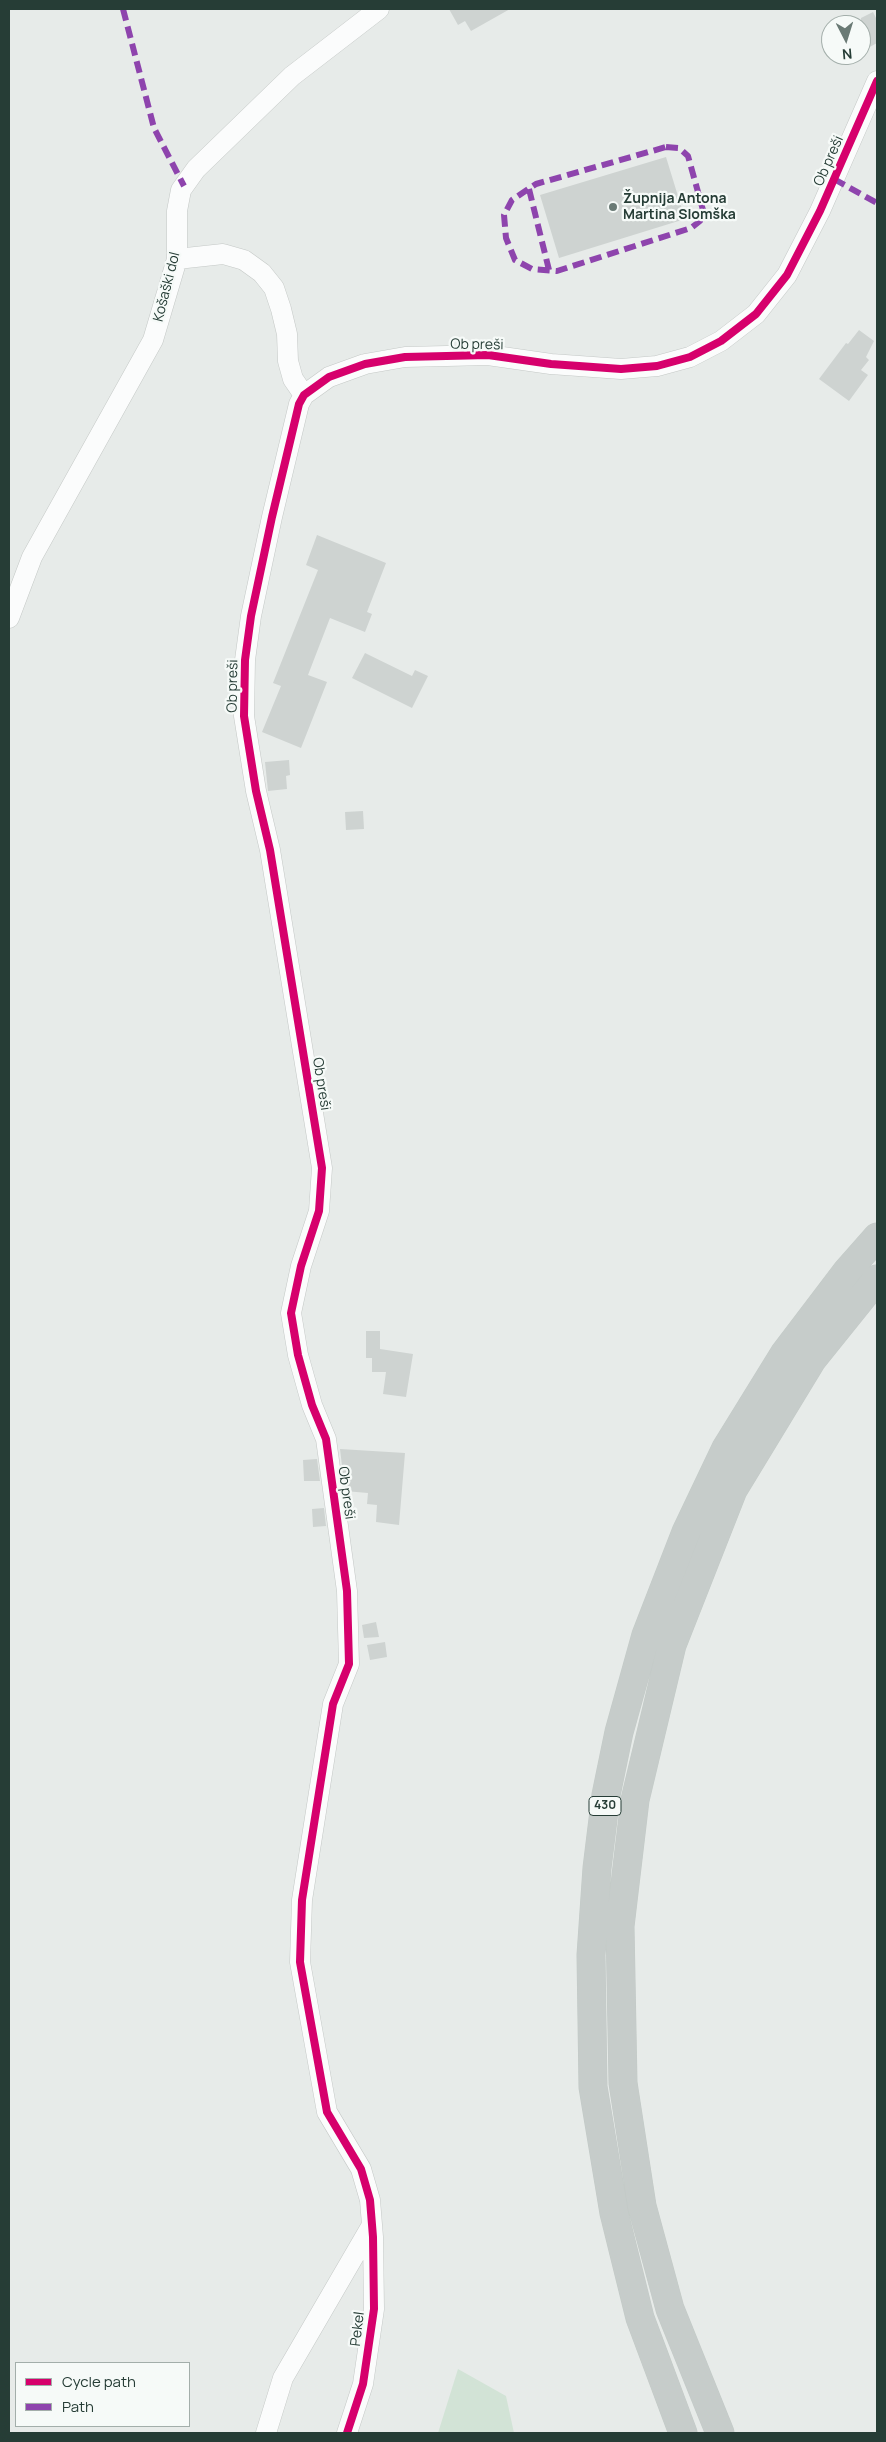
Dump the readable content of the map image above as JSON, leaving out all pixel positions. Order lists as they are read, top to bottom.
{
  "streets": {
    "highway": ["430"],
    "street": ["Ob preši", "Košaški dol", "Pekel"]
  },
  "crossings": [
    ["Ob preši", "Pekel"]
  ],
  "places": ["Župnija Antona Martina Slomška"],
  "legend": ["Cycle path", "Path"],
  "north": "bottom"
}
